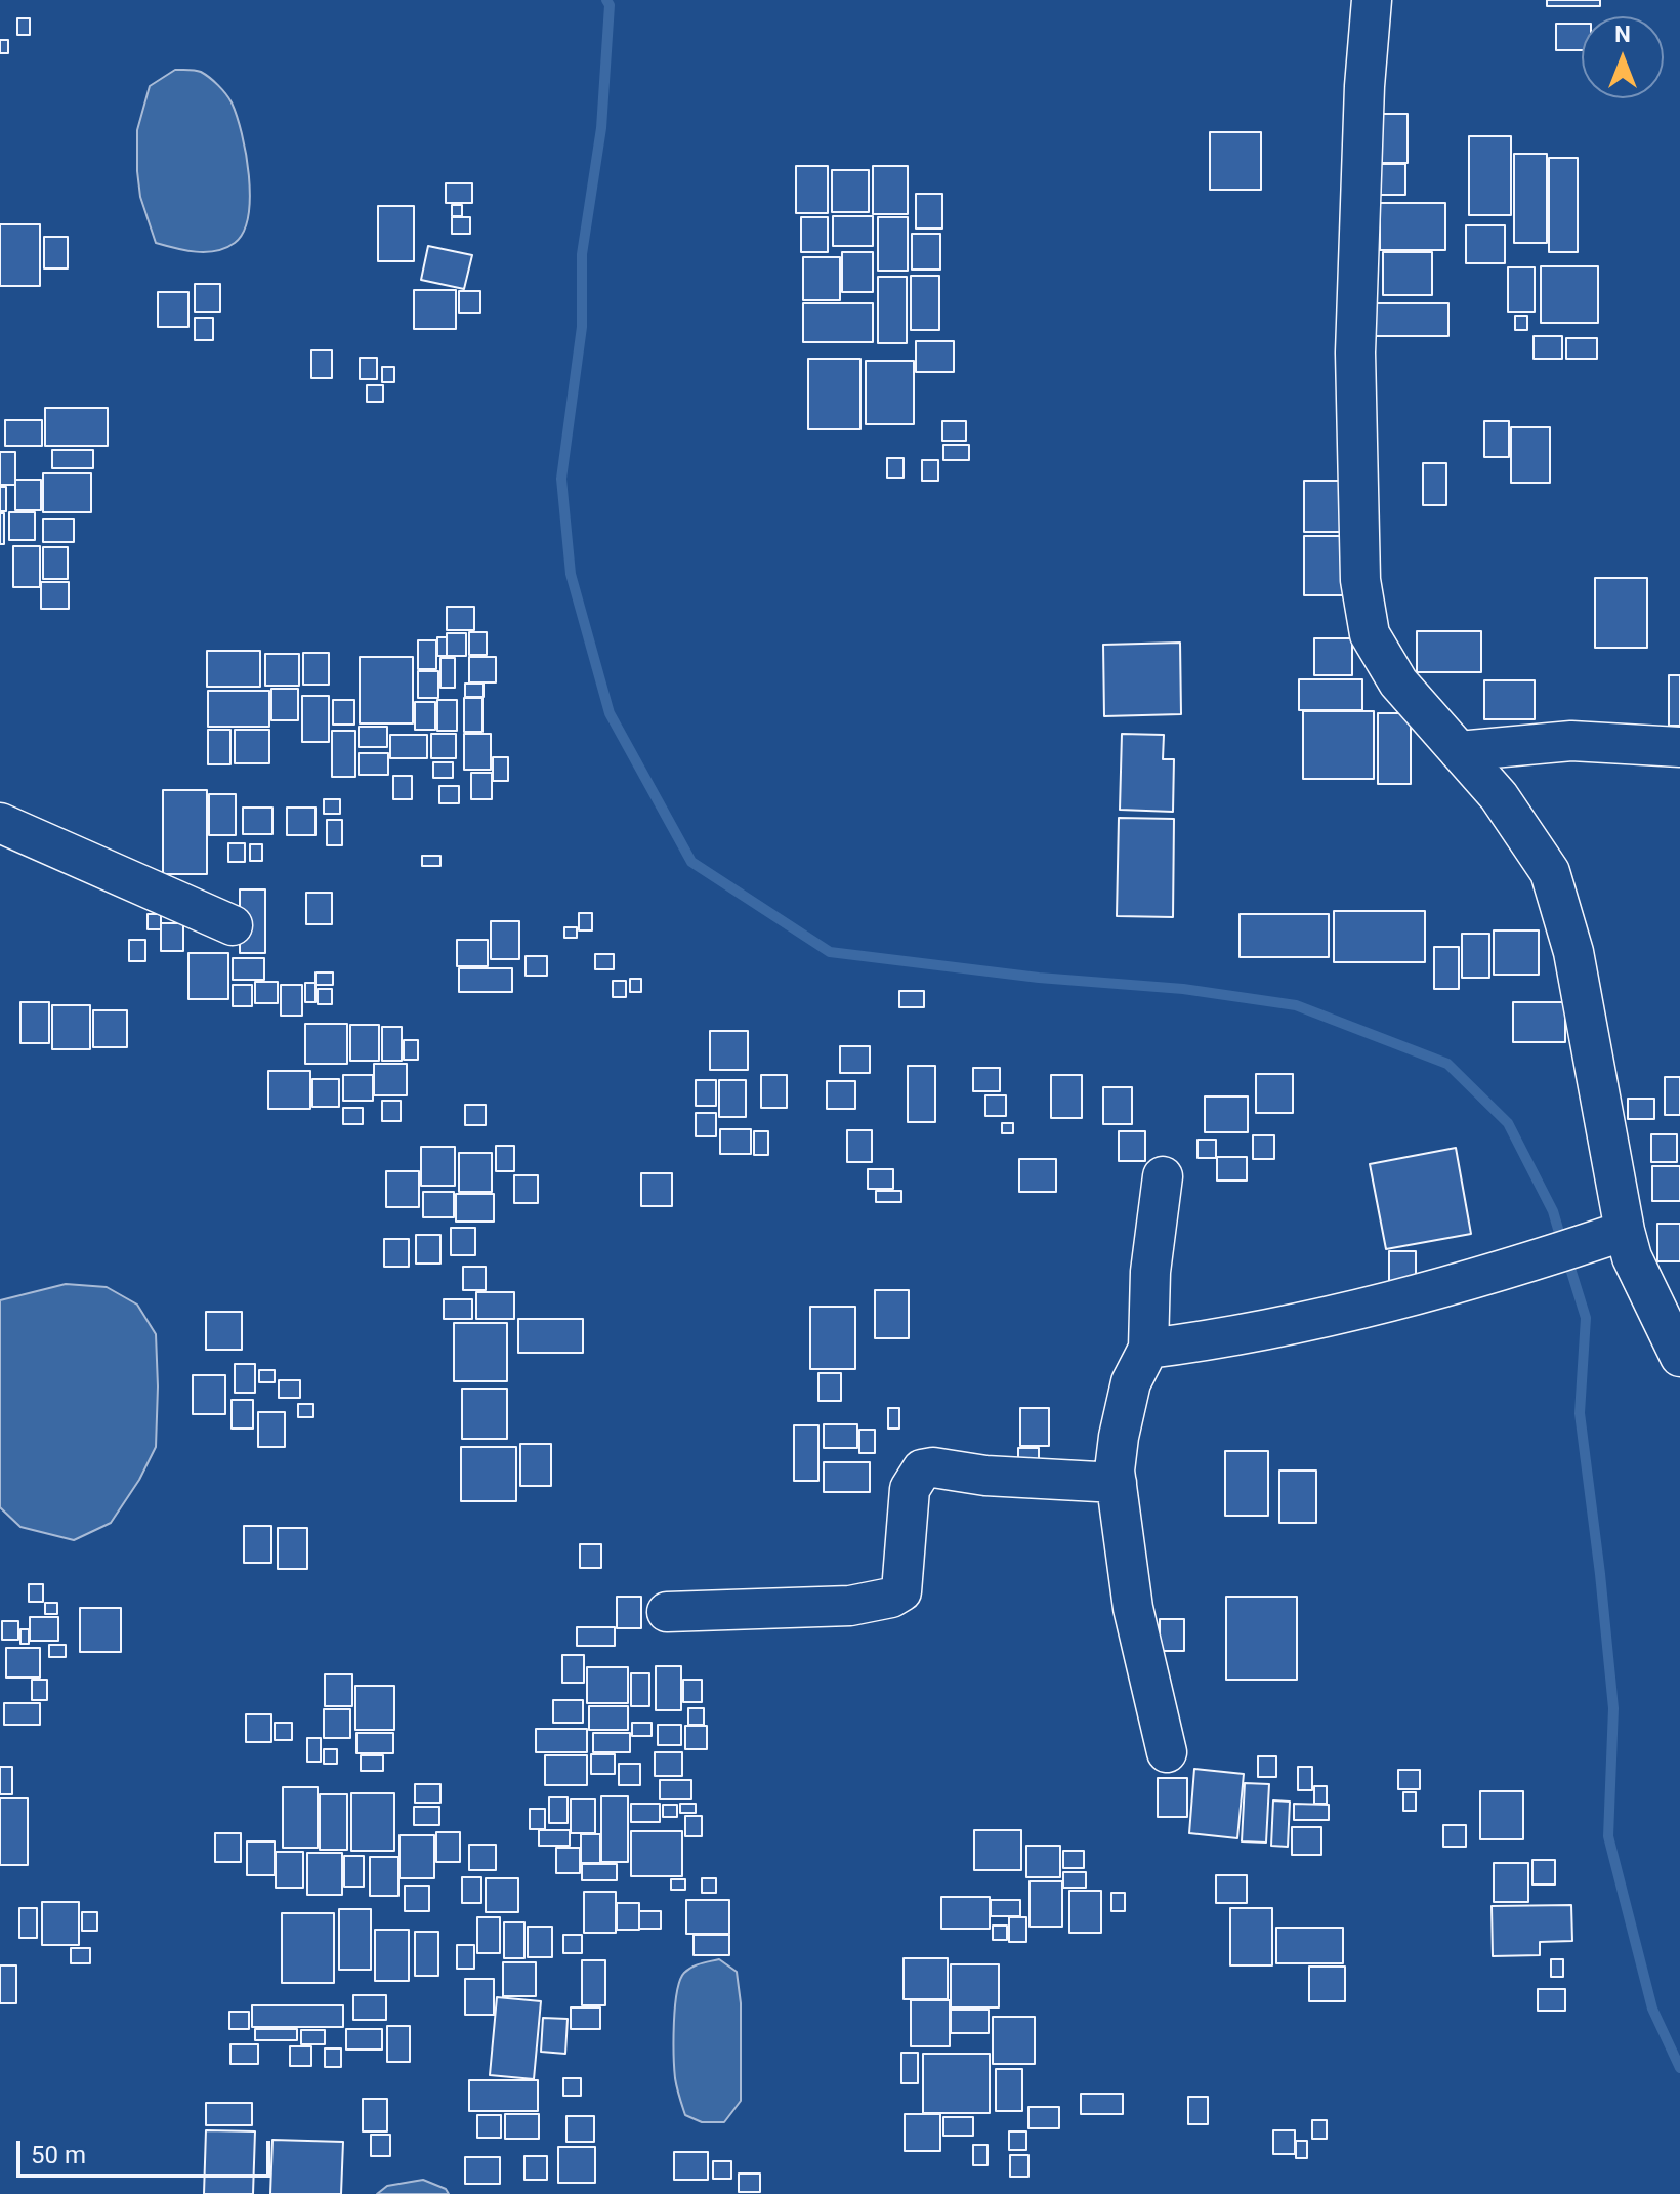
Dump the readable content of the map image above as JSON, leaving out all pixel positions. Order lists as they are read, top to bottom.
{
  "scale_bar": "50 m",
  "north": "top"
}
